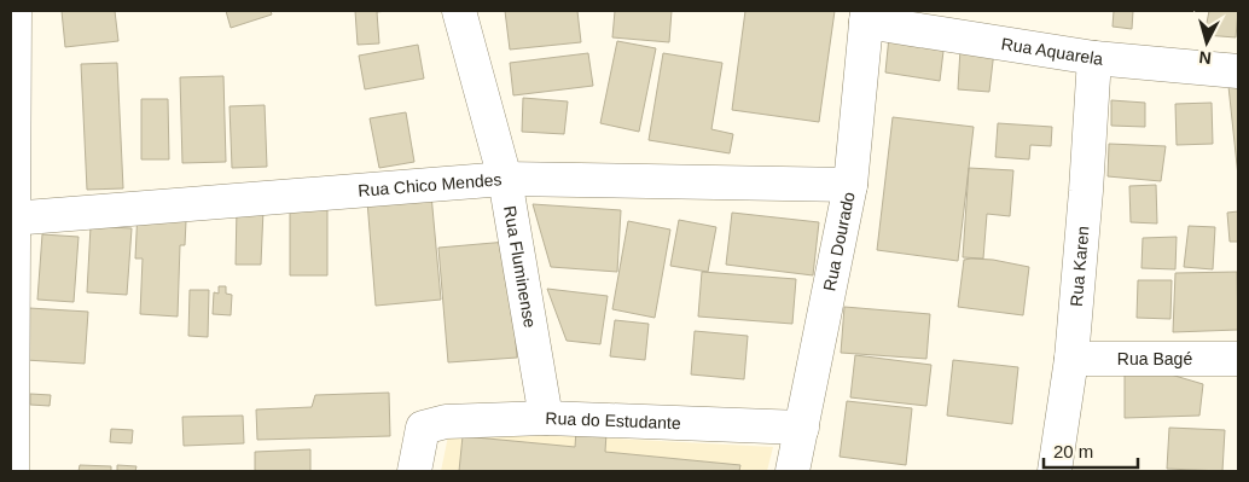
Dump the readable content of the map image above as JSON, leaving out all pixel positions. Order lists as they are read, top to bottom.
{
  "streets": {
    "street": [
      "Rua Aquarela",
      "Rua Chico Mendes",
      "Rua Dourado",
      "Rua Fluminense",
      "Rua Karen",
      "Rua Bagé",
      "Rua do Estudante"
    ]
  },
  "crossings": [
    ["Rua Aquarela", "Rua Dourado"],
    ["Rua Aquarela", "Rua Karen"],
    ["Rua Chico Mendes", "Rua Dourado"],
    ["Rua Chico Mendes", "Rua Fluminense"],
    ["Rua Dourado", "Rua do Estudante"],
    ["Rua Fluminense", "Rua do Estudante"],
    ["Rua Karen", "Rua Bagé"]
  ],
  "scale_bar": "20 m",
  "north": "bottom"
}
